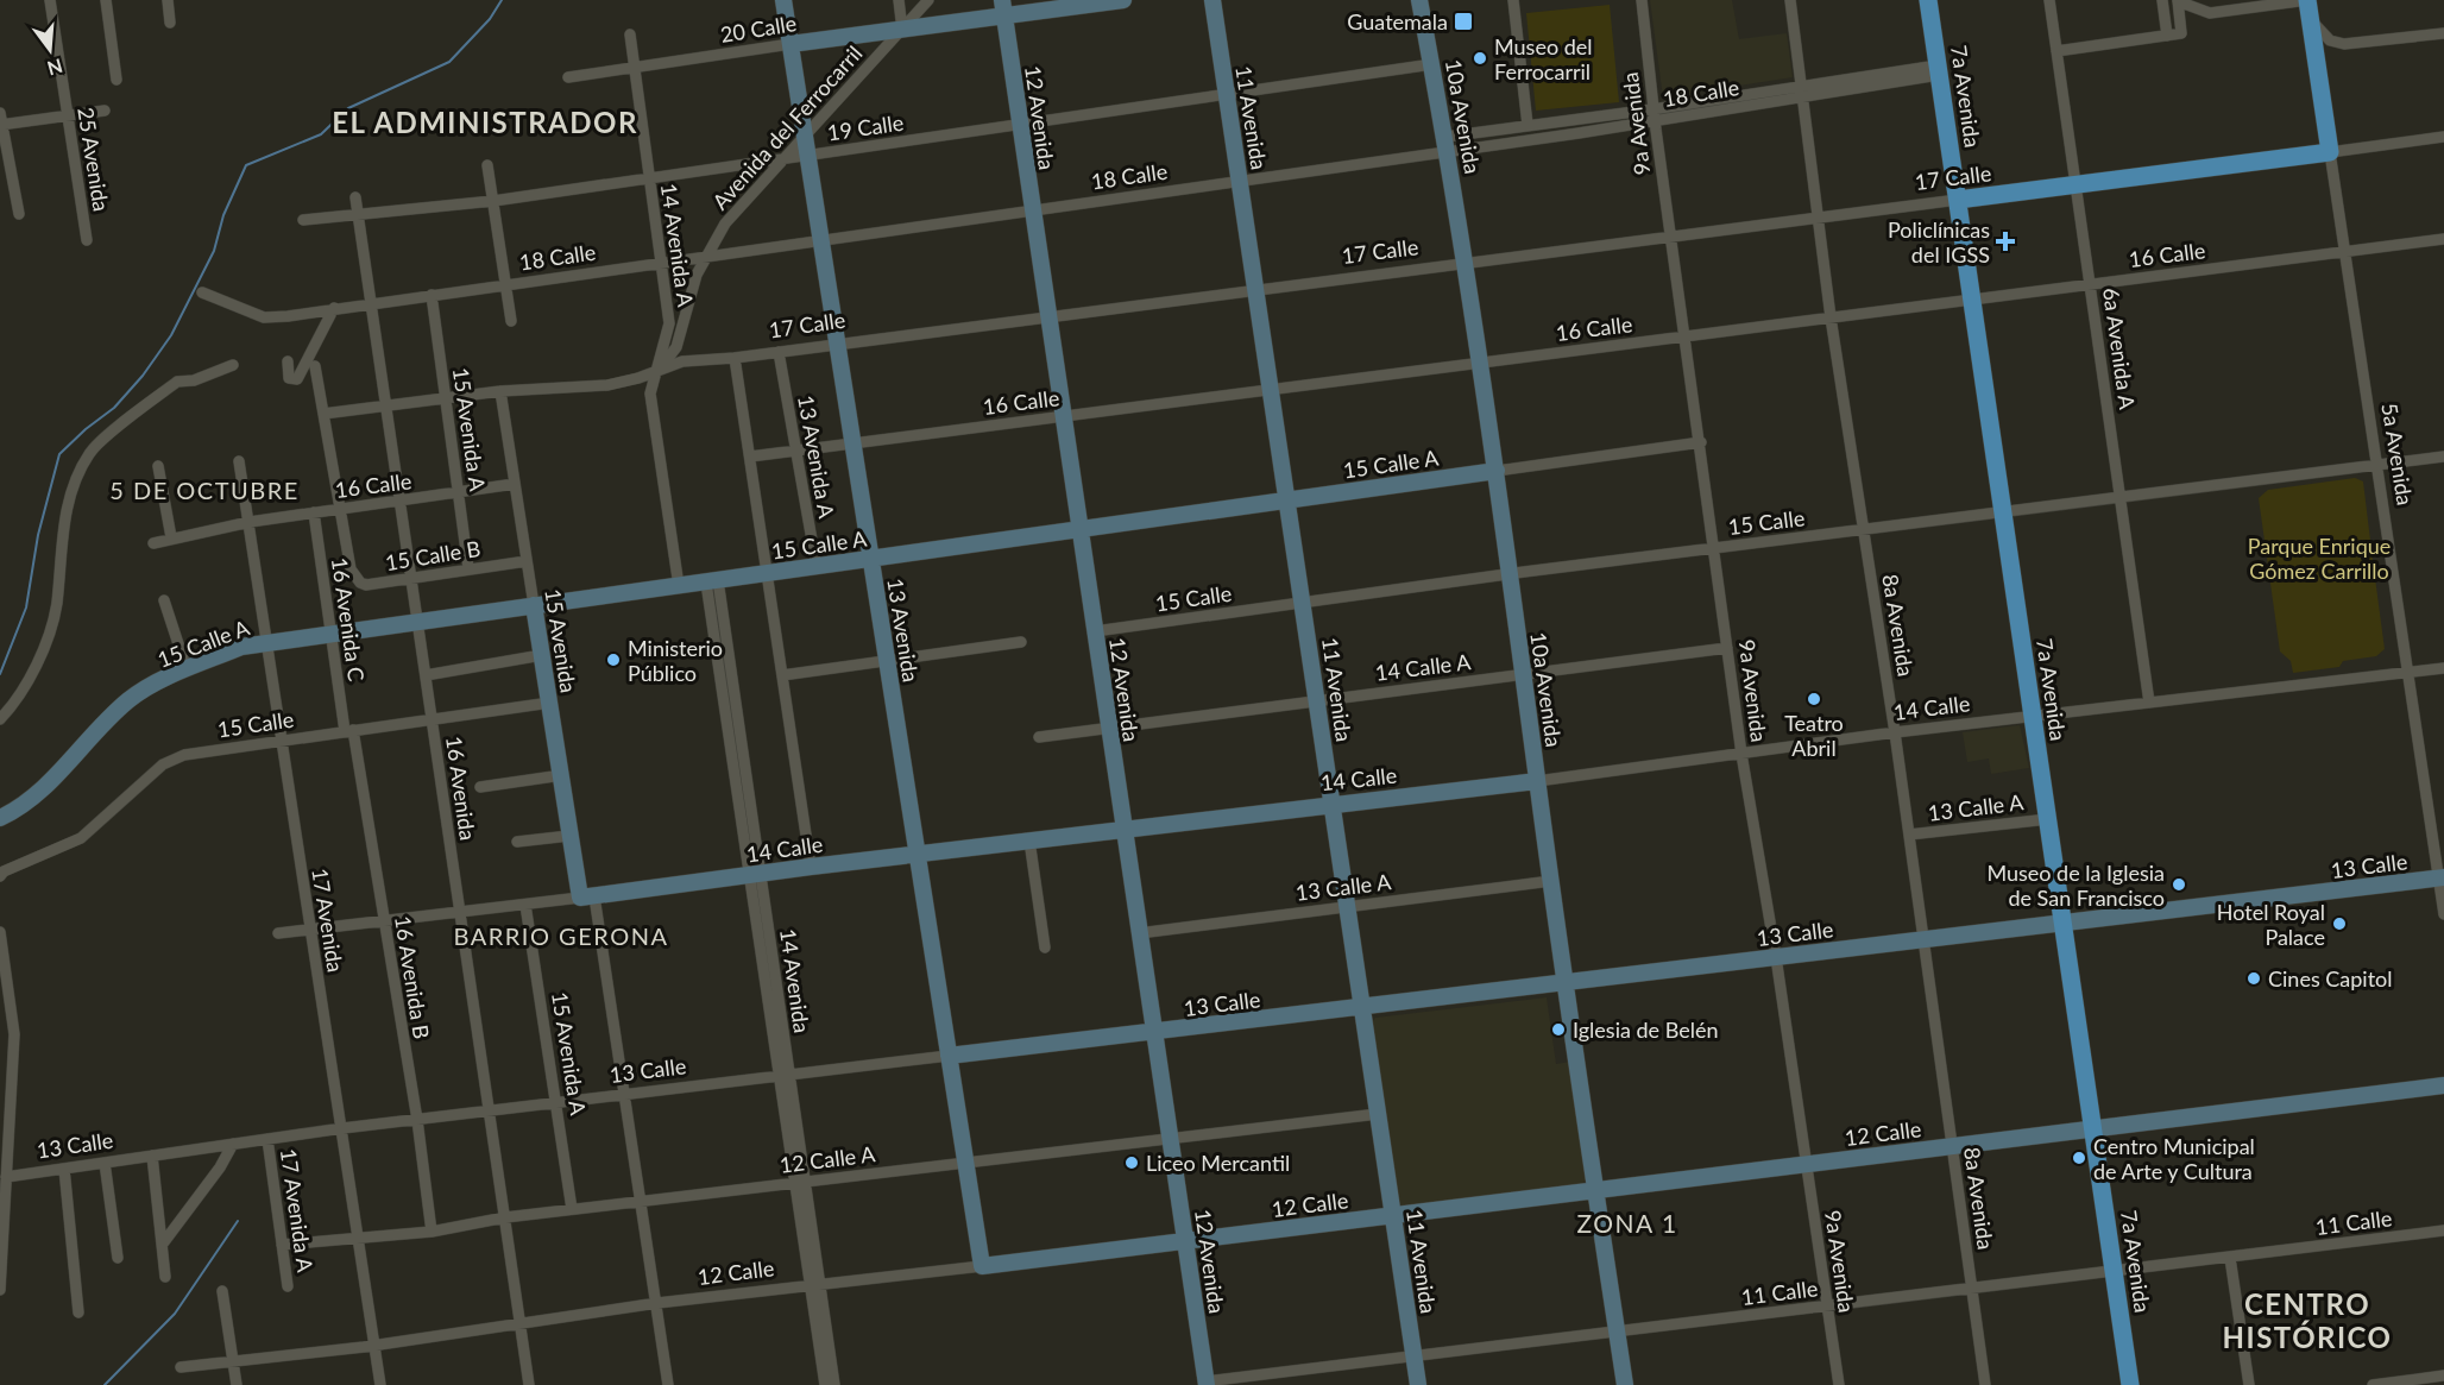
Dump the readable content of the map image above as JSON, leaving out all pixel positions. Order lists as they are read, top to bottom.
{
  "streets": {
    "main road": ["7a Avenida", "17 Calle", "5a Avenida"],
    "street": [
      "20 Calle",
      "18 Calle",
      "10a Avenida",
      "12 Avenida",
      "11 Avenida",
      "9a Avenida",
      "Avenida del Ferrocarril",
      "19 Calle",
      "25 Avenida",
      "14 Avenida A",
      "16 Calle",
      "6a Avenida A",
      "15 Avenida A",
      "13 Avenida A",
      "15 Calle A",
      "15 Calle",
      "15 Calle B",
      "16 Avenida C",
      "8a Avenida",
      "13 Avenida",
      "15 Avenida",
      "14 Calle A",
      "14 Calle",
      "16 Avenida",
      "13 Calle A",
      "13 Calle",
      "17 Avenida",
      "16 Avenida B",
      "14 Avenida",
      "12 Calle",
      "12 Calle A",
      "17 Avenida A",
      "11 Calle"
    ]
  },
  "crossings": [
    ["20 Calle", "12 Avenida"],
    ["20 Calle", "Avenida del Ferrocarril"],
    ["20 Calle", "14 Avenida A"],
    ["20 Calle", "13 Avenida"],
    ["18 Calle", "7a Avenida"],
    ["18 Calle", "10a Avenida"],
    ["18 Calle", "12 Avenida"],
    ["18 Calle", "11 Avenida"],
    ["18 Calle", "9a Avenida"],
    ["18 Calle", "Avenida del Ferrocarril"],
    ["18 Calle", "14 Avenida A"],
    ["18 Calle", "15 Avenida A"],
    ["18 Calle", "8a Avenida"],
    ["18 Calle", "13 Avenida"],
    ["18 Calle", "16 Avenida"],
    ["7a Avenida", "17 Calle"],
    ["7a Avenida", "16 Calle"],
    ["7a Avenida", "15 Calle"],
    ["7a Avenida", "14 Calle"],
    ["7a Avenida", "13 Calle A"],
    ["7a Avenida", "13 Calle"],
    ["7a Avenida", "12 Calle"],
    ["7a Avenida", "11 Calle"],
    ["10a Avenida", "19 Calle"],
    ["10a Avenida", "17 Calle"],
    ["10a Avenida", "16 Calle"],
    ["10a Avenida", "15 Calle A"],
    ["10a Avenida", "15 Calle"],
    ["10a Avenida", "14 Calle A"],
    ["10a Avenida", "14 Calle"],
    ["10a Avenida", "13 Calle A"],
    ["10a Avenida", "13 Calle"],
    ["10a Avenida", "12 Calle"],
    ["10a Avenida", "11 Calle"],
    ["12 Avenida", "19 Calle"],
    ["12 Avenida", "17 Calle"],
    ["12 Avenida", "16 Calle"],
    ["12 Avenida", "15 Calle A"],
    ["12 Avenida", "15 Calle"],
    ["12 Avenida", "14 Calle A"],
    ["12 Avenida", "14 Calle"],
    ["12 Avenida", "13 Calle A"],
    ["12 Avenida", "13 Calle"],
    ["12 Avenida", "12 Calle"],
    ["12 Avenida", "12 Calle A"],
    ["12 Avenida", "11 Calle"],
    ["11 Avenida", "19 Calle"],
    ["11 Avenida", "17 Calle"],
    ["11 Avenida", "16 Calle"],
    ["11 Avenida", "15 Calle A"],
    ["11 Avenida", "15 Calle"],
    ["11 Avenida", "14 Calle A"],
    ["11 Avenida", "14 Calle"],
    ["11 Avenida", "13 Calle A"],
    ["11 Avenida", "13 Calle"],
    ["11 Avenida", "12 Calle"],
    ["11 Avenida", "12 Calle A"],
    ["11 Avenida", "11 Calle"],
    ["9a Avenida", "17 Calle"],
    ["9a Avenida", "16 Calle"],
    ["9a Avenida", "15 Calle A"],
    ["9a Avenida", "15 Calle"],
    ["9a Avenida", "14 Calle A"],
    ["9a Avenida", "14 Calle"],
    ["9a Avenida", "13 Calle"],
    ["9a Avenida", "12 Calle"],
    ["9a Avenida", "11 Calle"],
    ["Avenida del Ferrocarril", "19 Calle"],
    ["Avenida del Ferrocarril", "17 Calle"],
    ["Avenida del Ferrocarril", "14 Avenida A"],
    ["Avenida del Ferrocarril", "13 Avenida"],
    ["19 Calle", "14 Avenida A"],
    ["19 Calle", "13 Avenida"],
    ["19 Calle", "16 Avenida"],
    ["17 Calle", "14 Avenida A"],
    ["17 Calle", "6a Avenida A"],
    ["17 Calle", "15 Avenida A"],
    ["17 Calle", "5a Avenida"],
    ["17 Calle", "13 Avenida A"],
    ["17 Calle", "8a Avenida"],
    ["17 Calle", "13 Avenida"],
    ["17 Calle", "15 Avenida"],
    ["17 Calle", "16 Avenida"],
    ["14 Avenida A", "15 Calle A"],
    ["16 Calle", "6a Avenida A"],
    ["16 Calle", "15 Avenida A"],
    ["16 Calle", "5a Avenida"],
    ["16 Calle", "13 Avenida A"],
    ["16 Calle", "15 Calle B"],
    ["16 Calle", "16 Avenida C"],
    ["16 Calle", "8a Avenida"],
    ["16 Calle", "13 Avenida"],
    ["16 Calle", "15 Avenida"],
    ["16 Calle", "16 Avenida"],
    ["16 Calle", "17 Avenida"],
    ["6a Avenida A", "15 Calle"],
    ["6a Avenida A", "14 Calle"],
    ["15 Avenida A", "15 Calle B"],
    ["15 Avenida A", "14 Calle"],
    ["15 Avenida A", "13 Calle"],
    ["15 Avenida A", "12 Calle A"],
    ["5a Avenida", "15 Calle"],
    ["5a Avenida", "14 Calle"],
    ["5a Avenida", "13 Calle"],
    ["13 Avenida A", "15 Calle A"],
    ["15 Calle A", "16 Avenida C"],
    ["15 Calle A", "13 Avenida"],
    ["15 Calle A", "15 Avenida"],
    ["15 Calle A", "16 Avenida"],
    ["15 Calle A", "17 Avenida"],
    ["15 Calle A", "14 Avenida"],
    ["15 Calle", "16 Avenida C"],
    ["15 Calle", "8a Avenida"],
    ["15 Calle", "15 Avenida"],
    ["15 Calle", "16 Avenida"],
    ["15 Calle", "17 Avenida"],
    ["15 Calle", "16 Avenida B"],
    ["15 Calle B", "15 Avenida"],
    ["15 Calle B", "16 Avenida"],
    ["16 Avenida C", "16 Avenida B"],
    ["8a Avenida", "14 Calle"],
    ["8a Avenida", "13 Calle A"],
    ["8a Avenida", "13 Calle"],
    ["8a Avenida", "12 Calle"],
    ["8a Avenida", "11 Calle"],
    ["13 Avenida", "14 Calle"],
    ["13 Avenida", "13 Calle"],
    ["13 Avenida", "12 Calle"],
    ["13 Avenida", "12 Calle A"],
    ["15 Avenida", "14 Calle"],
    ["15 Avenida", "13 Calle"],
    ["15 Avenida", "12 Calle"],
    ["15 Avenida", "12 Calle A"],
    ["14 Calle", "16 Avenida"],
    ["14 Calle", "17 Avenida"],
    ["14 Calle", "16 Avenida B"],
    ["14 Calle", "14 Avenida"],
    ["16 Avenida", "13 Calle"],
    ["16 Avenida", "12 Calle"],
    ["16 Avenida", "12 Calle A"],
    ["13 Calle", "17 Avenida"],
    ["13 Calle", "16 Avenida B"],
    ["13 Calle", "14 Avenida"],
    ["13 Calle", "17 Avenida A"],
    ["17 Avenida", "12 Calle"],
    ["17 Avenida", "12 Calle A"],
    ["16 Avenida B", "12 Calle A"],
    ["14 Avenida", "12 Calle"],
    ["14 Avenida", "12 Calle A"],
    ["12 Calle A", "17 Avenida A"]
  ],
  "districts": [
    "EL ADMINISTRADOR",
    "5 DE OCTUBRE",
    "BARRIO GERONA",
    "ZONA 1",
    "CENTRO HISTÓRICO"
  ],
  "parks": ["Parque Enrique Gómez Carrillo"],
  "places": {
    "transit": ["Guatemala"],
    "other": [
      "Museo del Ferrocarril",
      "Ministerio Público",
      "Teatro Abril",
      "Museo de la Iglesia de San Francisco",
      "Hotel Royal Palace",
      "Cines Capitol",
      "Iglesia de Belén",
      "Centro Municipal de Arte y Cultura",
      "Liceo Mercantil"
    ],
    "health": ["Policlínicas del IGSS"]
  },
  "north": "bottom"
}
